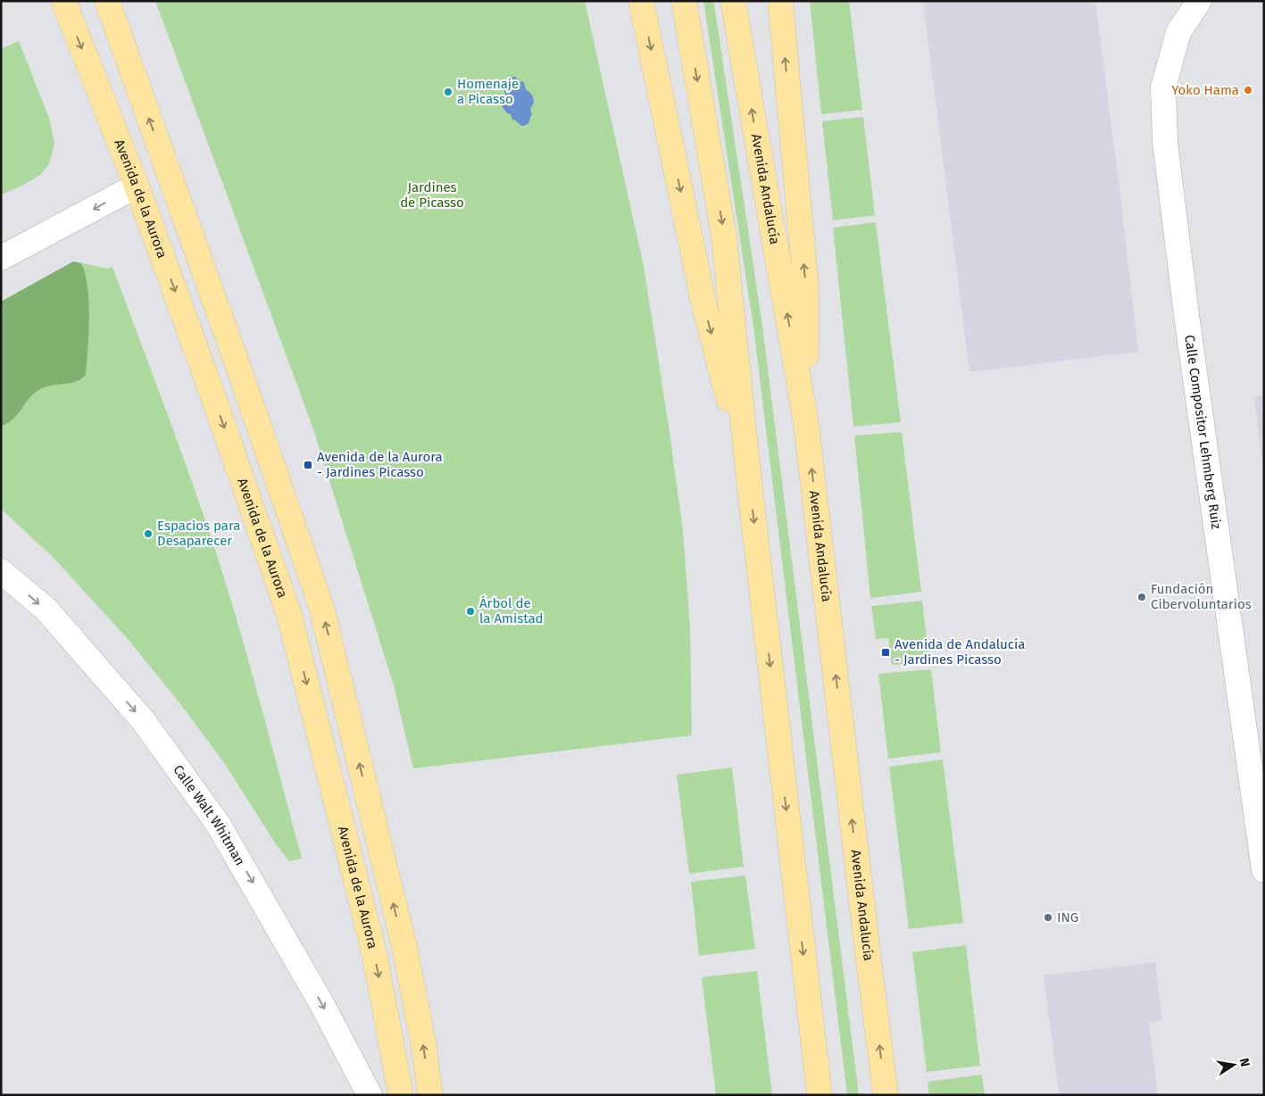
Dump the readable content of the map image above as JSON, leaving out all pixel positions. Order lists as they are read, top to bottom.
{
  "streets": {
    "main road": ["Avenida Andalucía", "Avenida de la Aurora"],
    "street": ["Calle Compositor Lehmberg Ruiz", "Calle Walt Whitman"]
  },
  "one_way": ["Calle Walt Whitman"],
  "parks": ["Jardines de Picasso"],
  "places": {
    "other": [
      "Yoko Hama",
      "Homenaje a Picasso",
      "Espacios para Desaparecer",
      "Fundación Cibervoluntarios",
      "Árbol de la Amistad",
      "ING"
    ],
    "transit": ["Avenida de la Aurora - Jardines Picasso", "Avenida de Andalucía - Jardines Picasso"]
  },
  "north": "right"
}
